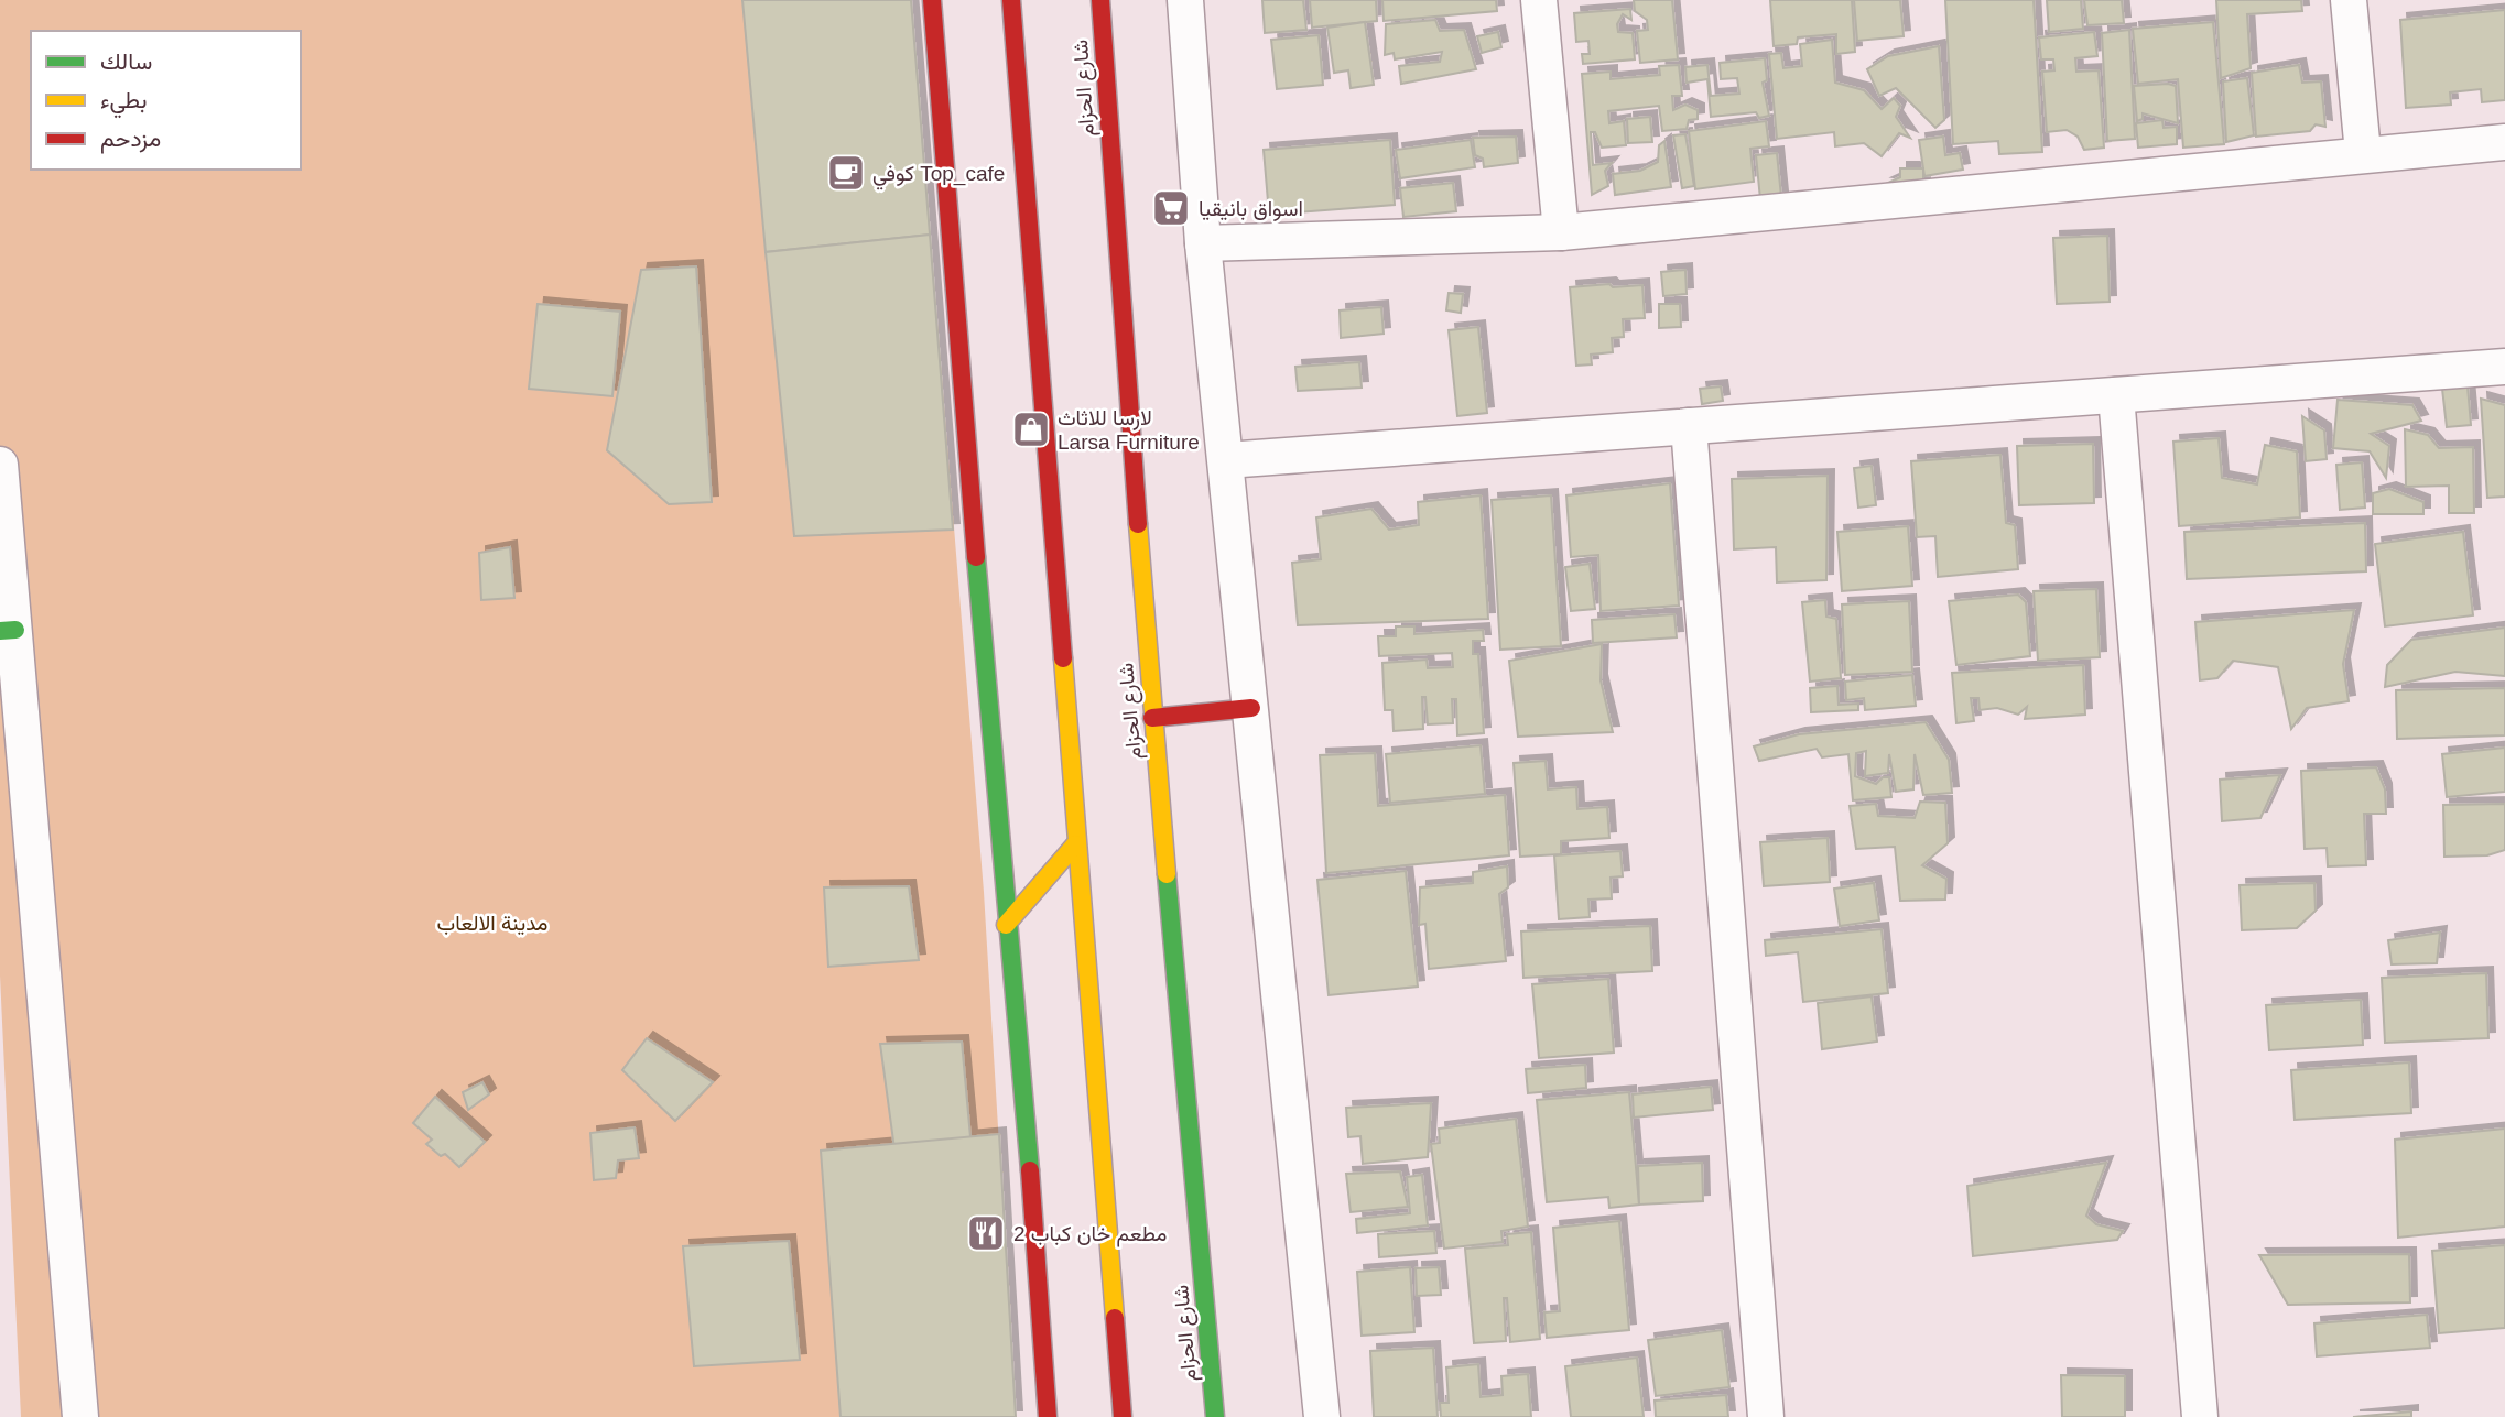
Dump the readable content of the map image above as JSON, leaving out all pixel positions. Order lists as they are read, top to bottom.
{
  "streets": {
    "main road": ["شارع الحزام"]
  },
  "parks": ["مدينة الالعاب"],
  "places": {
    "cafe": ["كوفي Top_cafe"],
    "supermarket": ["اسواق بانيقيا"],
    "shop": ["لارسا للاثاث Larsa Furniture"],
    "restaurant": ["مطعم خان كباب 2"]
  },
  "legend": ["سالك", "بطيء", "مزدحم"]
}
